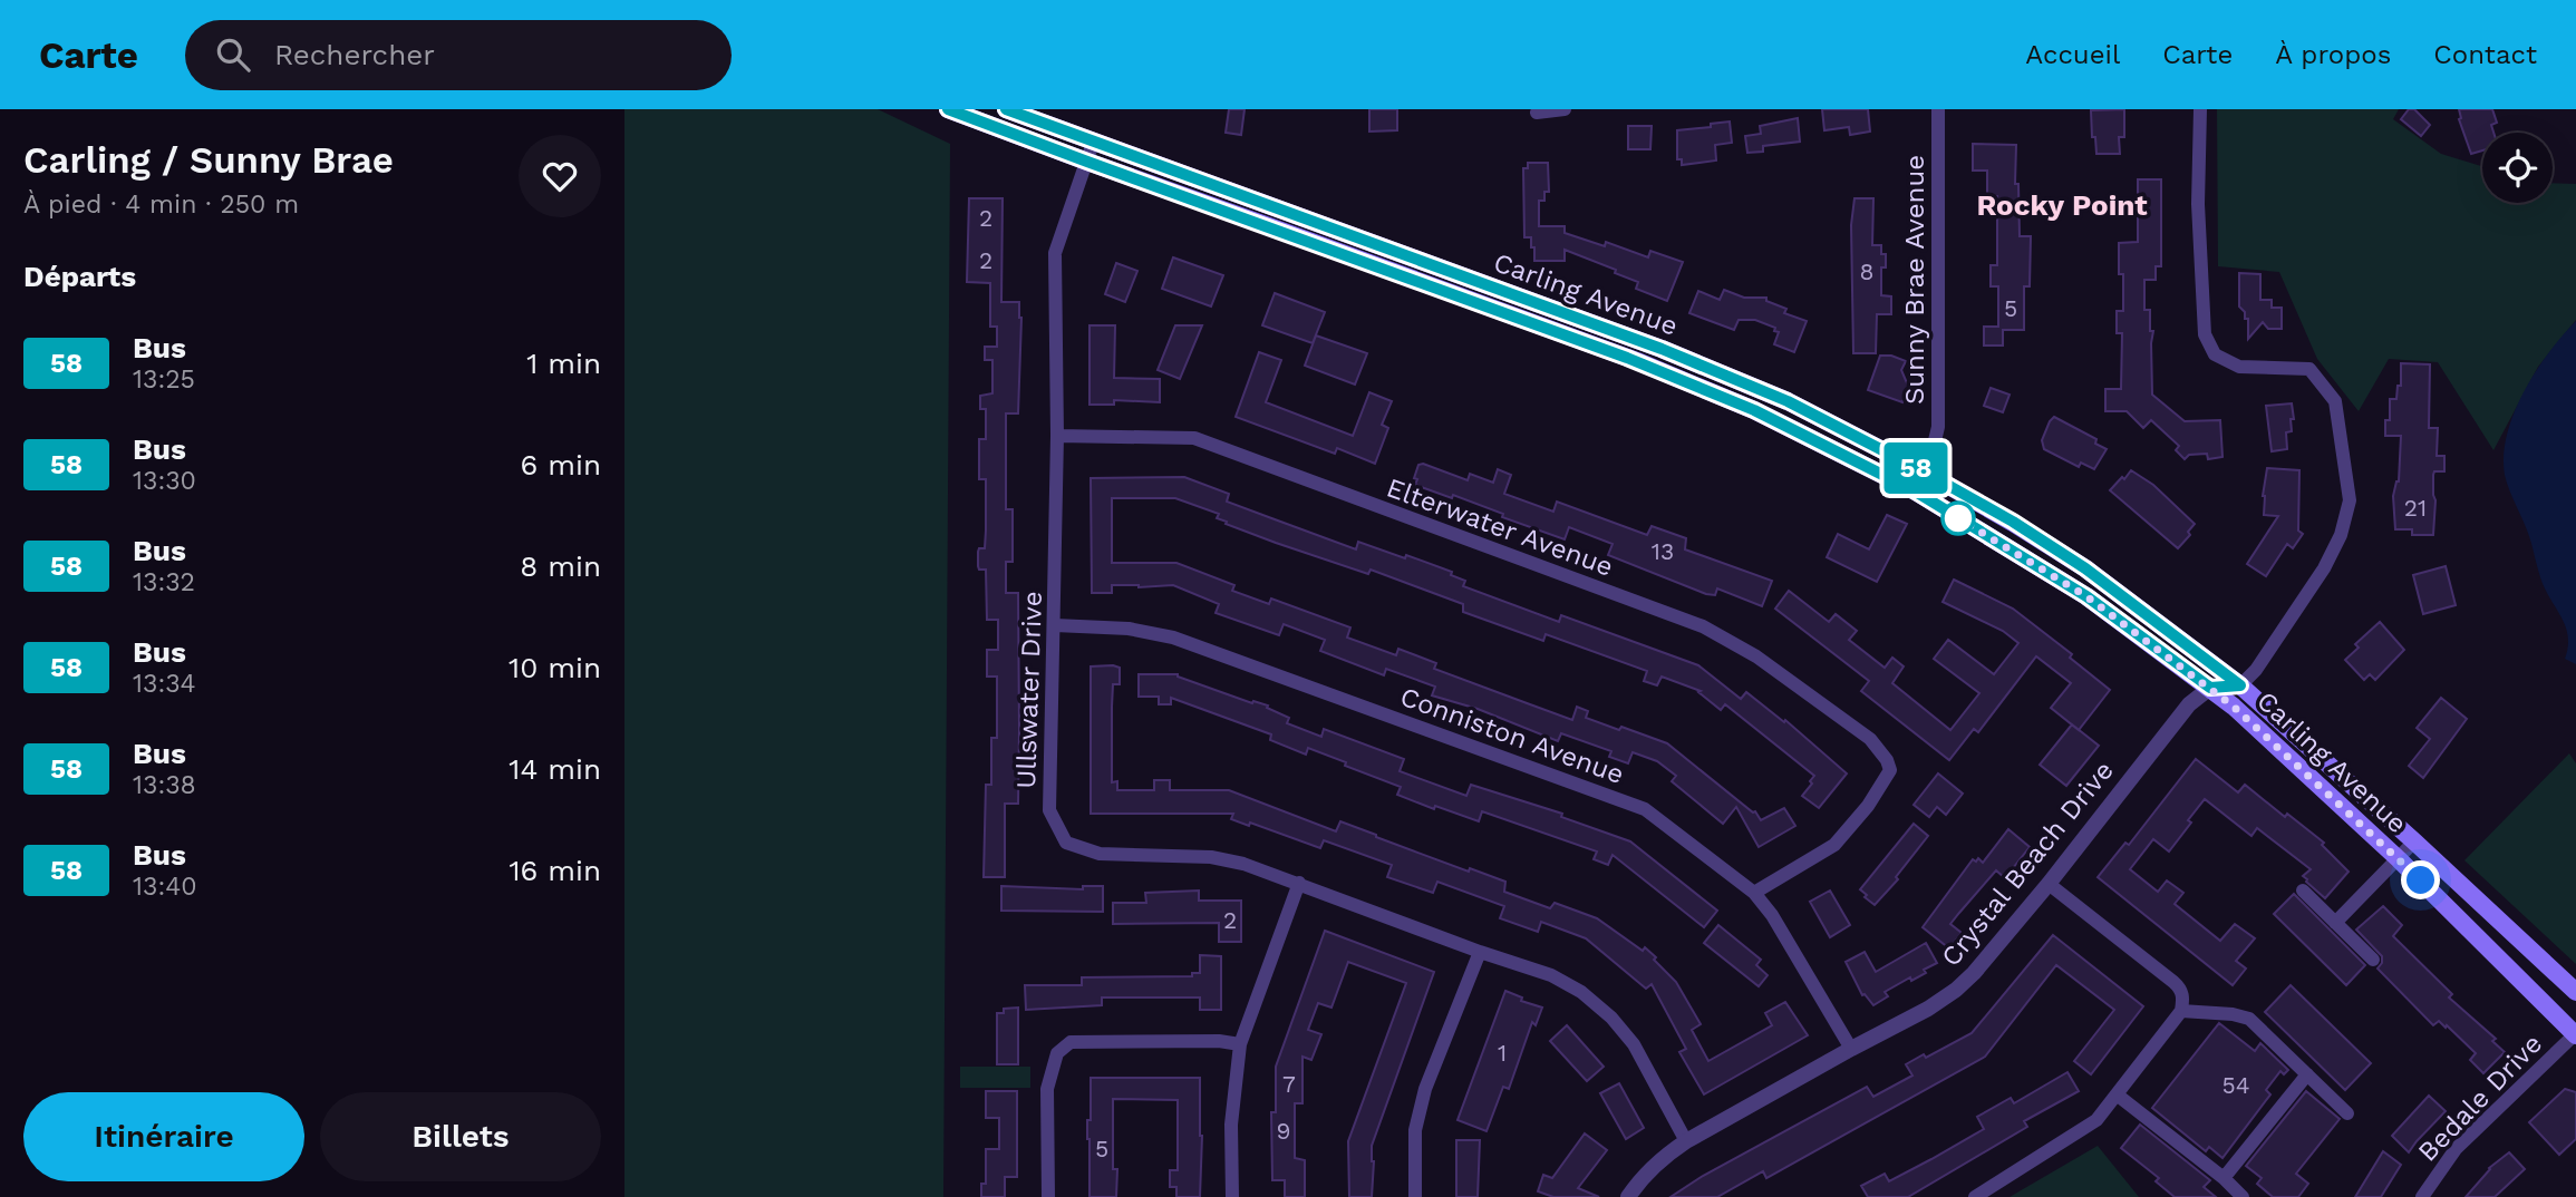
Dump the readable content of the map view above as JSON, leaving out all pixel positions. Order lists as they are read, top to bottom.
{
  "streets": {
    "main road": ["Carling Avenue"],
    "street": [
      "Sunny Brae Avenue",
      "Elterwater Avenue",
      "Ullswater Drive",
      "Conniston Avenue",
      "Crystal Beach Drive",
      "Bedale Drive"
    ]
  },
  "crossings": [
    ["Sunny Brae Avenue", "Carling Avenue"],
    ["Carling Avenue", "Ullswater Drive"],
    ["Carling Avenue", "Crystal Beach Drive"],
    ["Carling Avenue", "Bedale Drive"],
    ["Elterwater Avenue", "Ullswater Drive"],
    ["Elterwater Avenue", "Conniston Avenue"],
    ["Ullswater Drive", "Conniston Avenue"],
    ["Ullswater Drive", "Crystal Beach Drive"],
    ["Conniston Avenue", "Crystal Beach Drive"]
  ],
  "districts": ["Rocky Point"],
  "lines": ["bus line 58"],
  "house_numbers": [
    "2",
    "2",
    "8",
    "5",
    "21",
    "13",
    "2",
    "1",
    "7",
    "54",
    "9",
    "5"
  ],
  "page": {
    "header": "Carte",
    "search": "Rechercher",
    "nav": [
      "Accueil",
      "Carte",
      "À propos",
      "Contact"
    ],
    "heading": [
      ["Carling / Sunny Brae", "À pied · 4 min · 250 m"],
      "Départs"
    ],
    "on_map": "58",
    "list": [
      {
        "mark": "58",
        "name": "Bus",
        "note": "13:25",
        "value": "1 min"
      },
      {
        "mark": "58",
        "name": "Bus",
        "note": "13:30",
        "value": "6 min"
      },
      {
        "mark": "58",
        "name": "Bus",
        "note": "13:32",
        "value": "8 min"
      },
      {
        "mark": "58",
        "name": "Bus",
        "note": "13:34",
        "value": "10 min"
      },
      {
        "mark": "58",
        "name": "Bus",
        "note": "13:38",
        "value": "14 min"
      },
      {
        "mark": "58",
        "name": "Bus",
        "note": "13:40",
        "value": "16 min"
      }
    ],
    "buttons": ["Itinéraire", "Billets"]
  }
}
